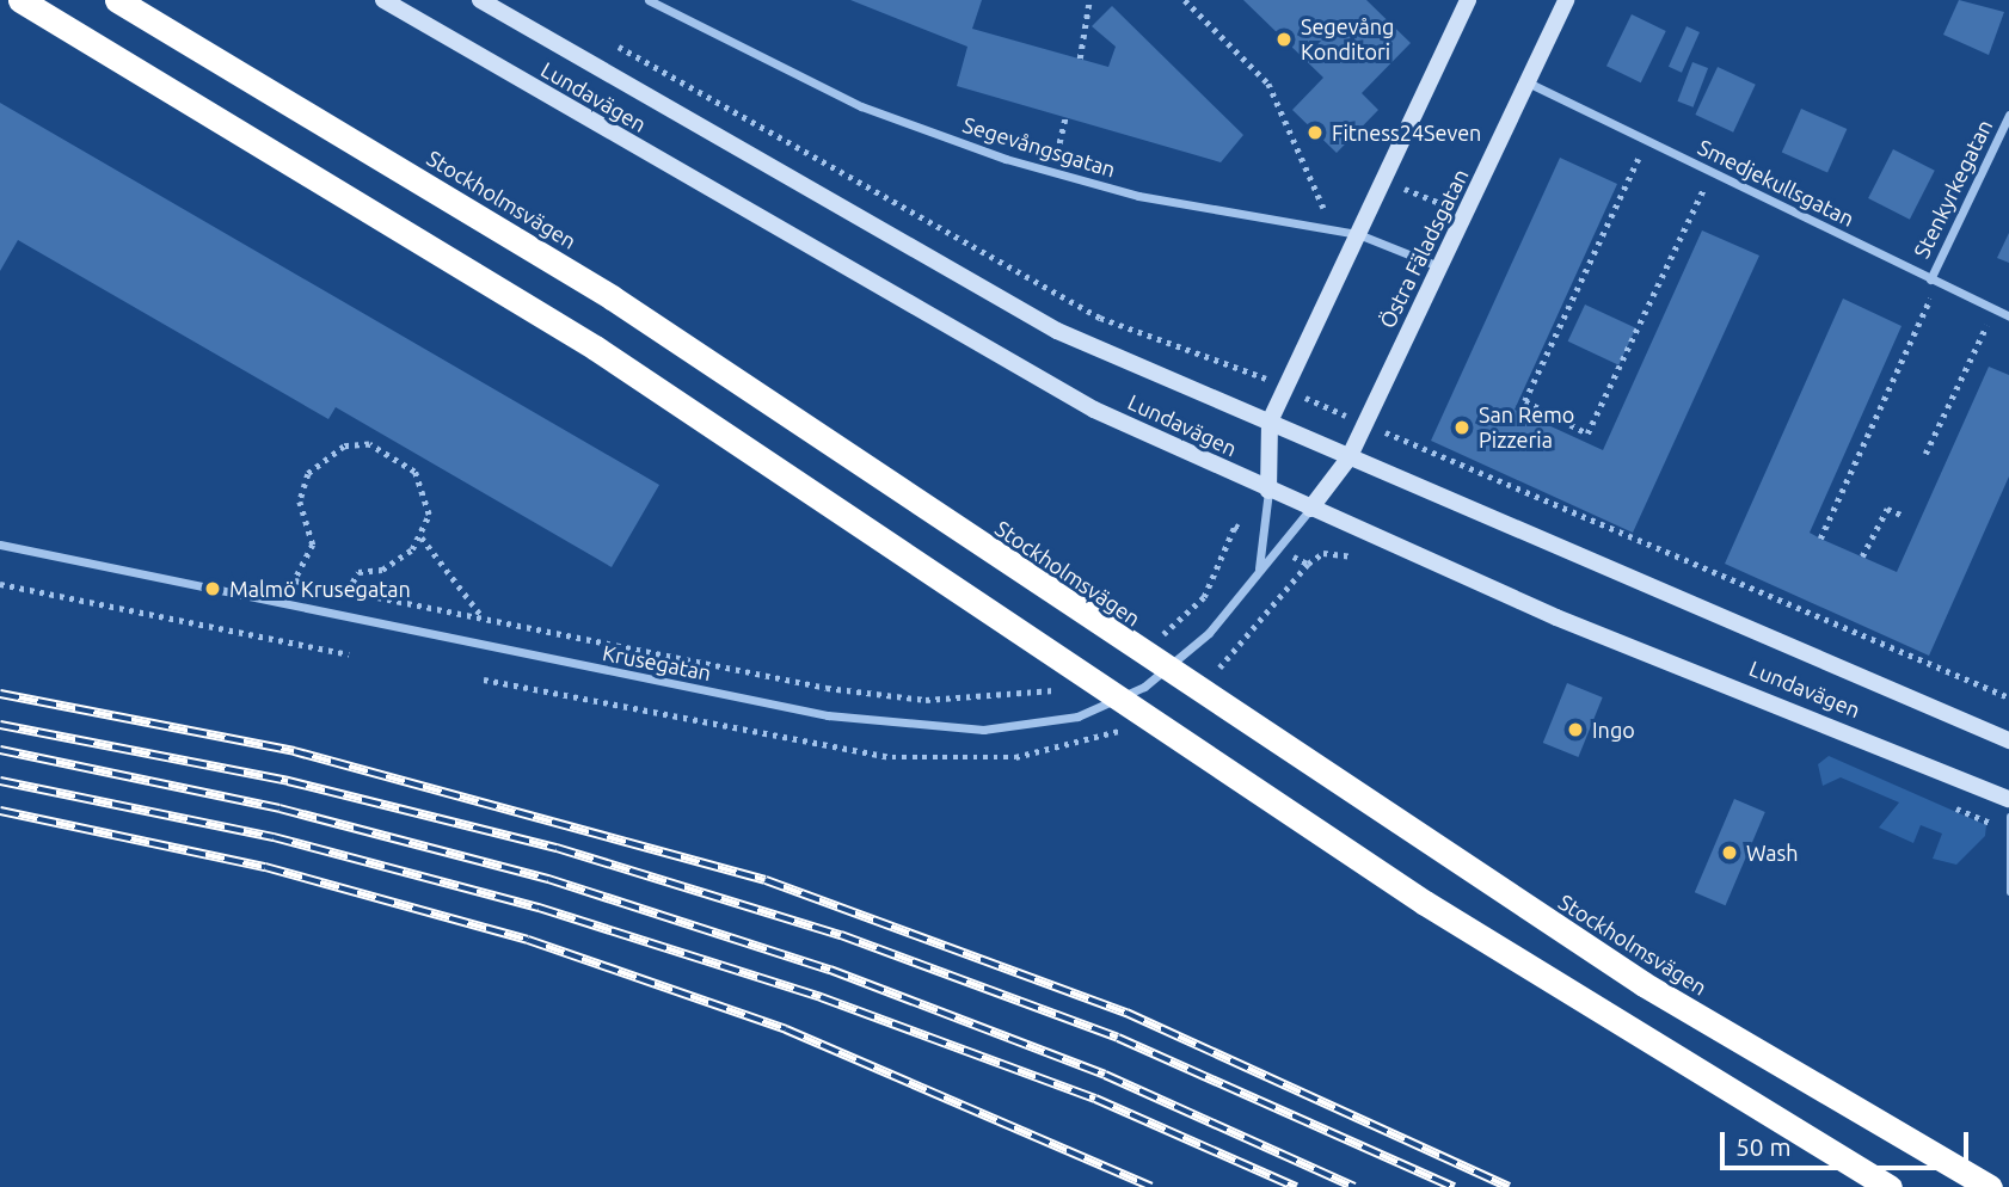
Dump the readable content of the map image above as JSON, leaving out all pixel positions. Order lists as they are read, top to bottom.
{
  "streets": {
    "highway": ["Stockholmsvägen"],
    "main road": ["Lundavägen", "Östra Fäladsgatan"],
    "street": [
      "Segevångsgatan",
      "Smedjekullsgatan",
      "Stenkyrkegatan",
      "Krusegatan"
    ]
  },
  "crossings": [
    ["Lundavägen", "Östra Fäladsgatan"],
    ["Lundavägen", "Krusegatan"],
    ["Segevångsgatan", "Östra Fäladsgatan"],
    ["Smedjekullsgatan", "Stenkyrkegatan"],
    ["Smedjekullsgatan", "Östra Fäladsgatan"],
    ["Östra Fäladsgatan", "Krusegatan"]
  ],
  "places": [
    "Segevång Konditori",
    "Fitness24Seven",
    "San Remo Pizzeria",
    "Malmö Krusegatan",
    "Ingo",
    "Wash"
  ],
  "scale_bar": "50 m"
}
